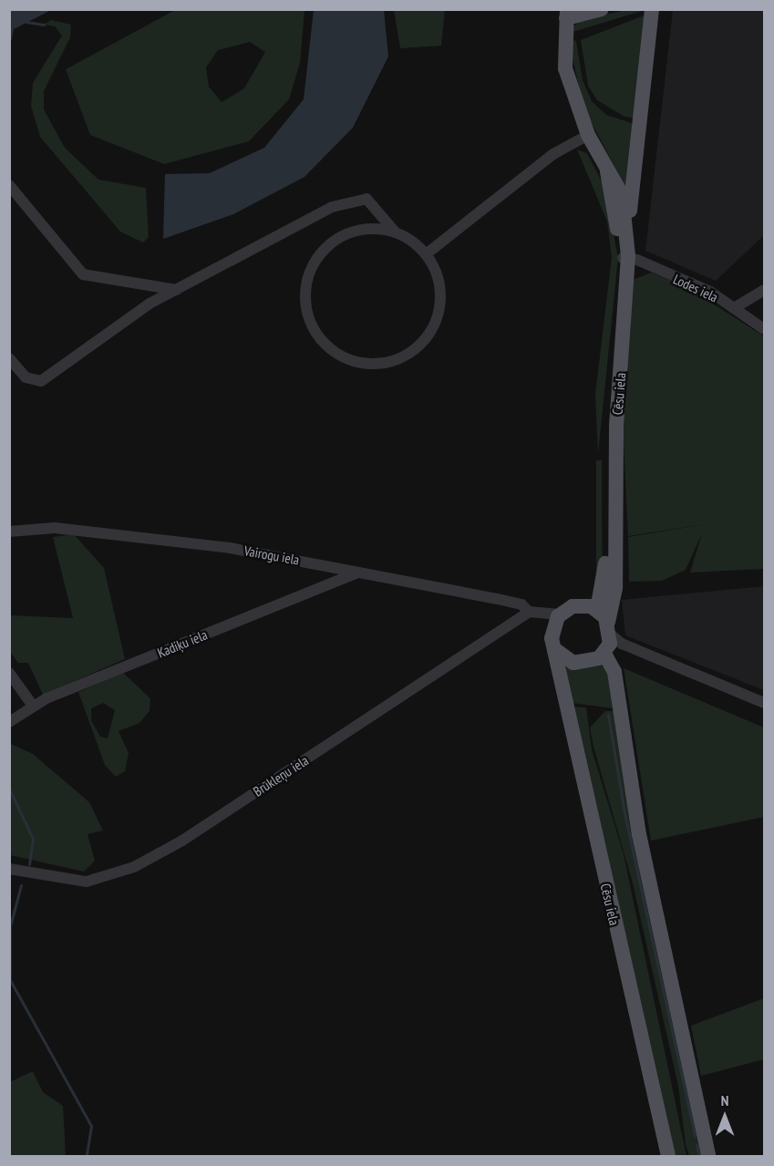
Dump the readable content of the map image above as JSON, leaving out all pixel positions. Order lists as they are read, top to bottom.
{
  "streets": {
    "main road": ["Cēsu iela"],
    "street": [
      "Lodes iela",
      "Vairogu iela",
      "Kadiķu iela",
      "Brūkleņu iela"
    ]
  },
  "crossings": [
    ["Lodes iela", "Cēsu iela"],
    ["Vairogu iela", "Kadiķu iela"],
    ["Vairogu iela", "Brūkleņu iela"]
  ],
  "north": "top"
}
